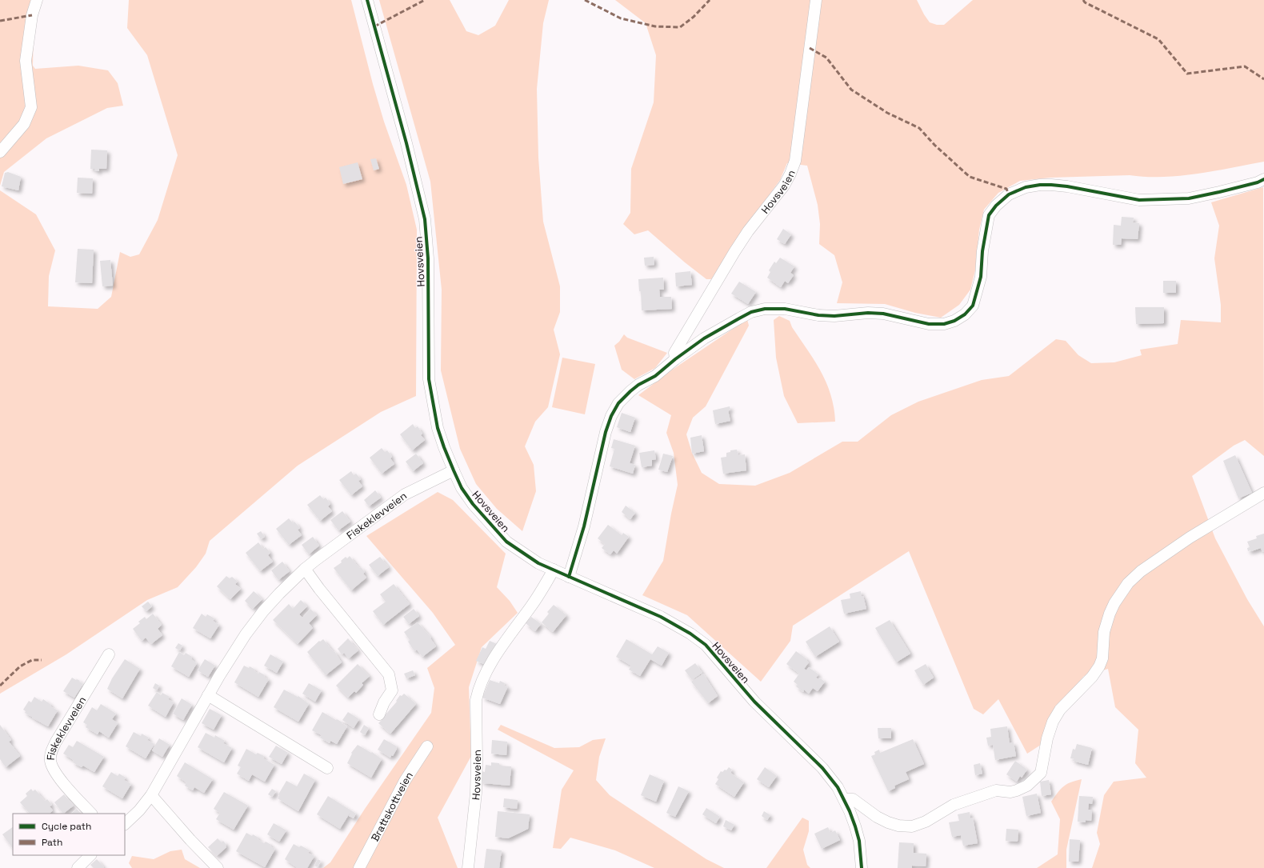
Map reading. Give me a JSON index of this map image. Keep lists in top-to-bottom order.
{
  "streets": {
    "street": ["Hovsveien", "Fiskeklevveien", "Brattskottveien"]
  },
  "crossings": [
    ["Hovsveien", "Fiskeklevveien"]
  ],
  "legend": ["Cycle path", "Path"]
}
